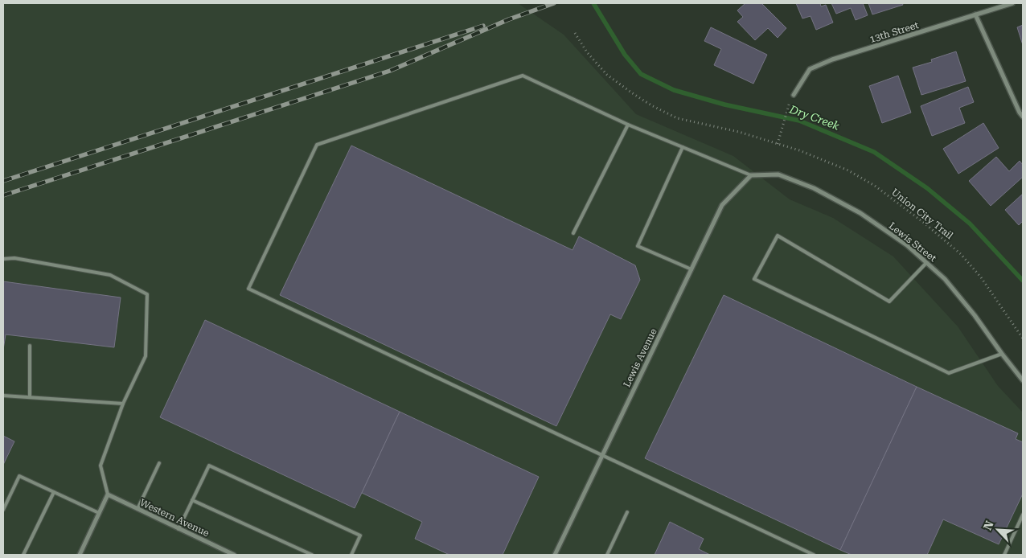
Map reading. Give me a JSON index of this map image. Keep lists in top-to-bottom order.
{
  "streets": {
    "street": [
      "13th Street",
      "Lewis Street",
      "Lewis Avenue",
      "Western Avenue"
    ],
    "path": ["Union City Trail"]
  },
  "crossings": [
    ["Lewis Street", "Lewis Avenue"]
  ],
  "water": ["Dry Creek"],
  "north": "top left"
}
